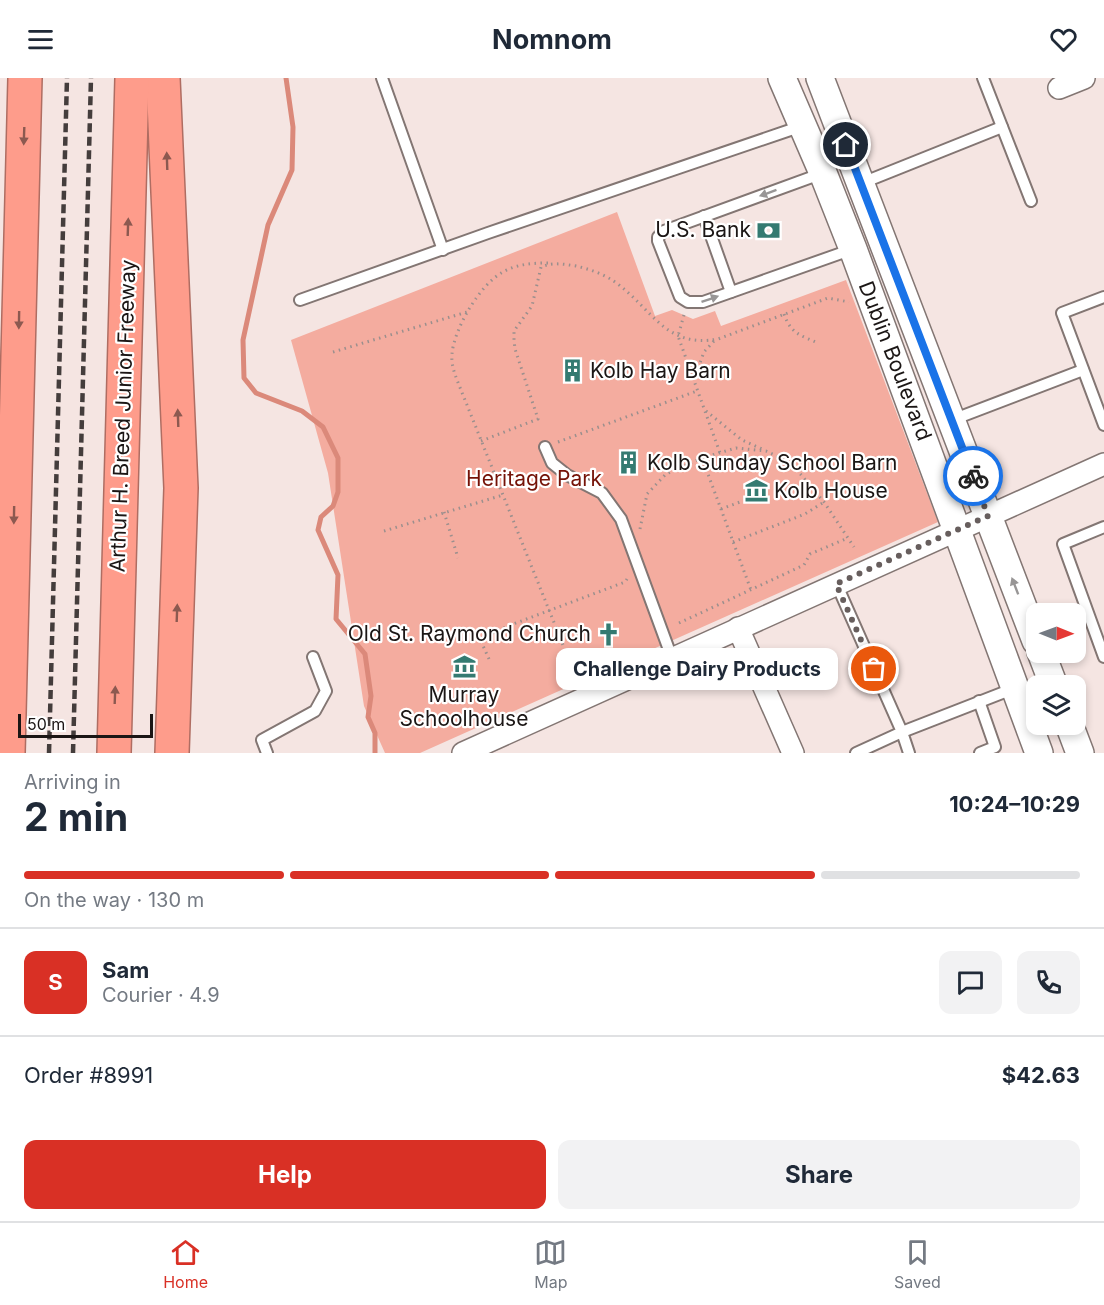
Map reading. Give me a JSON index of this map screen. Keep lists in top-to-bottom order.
{
  "streets": {
    "highway": ["Arthur H. Breed Junior Freeway"],
    "street": ["Dublin Boulevard"]
  },
  "parks": ["Heritage Park"],
  "places": {
    "bank": ["U.S. Bank"],
    "building": ["Kolb Hay Barn", "Kolb Sunday School Barn"],
    "museum": ["Kolb House", "Murray Schoolhouse"],
    "church": ["Old St. Raymond Church"],
    "other": ["Challenge Dairy Products"]
  },
  "scale_bar": "50 m",
  "north": "right",
  "page": {
    "header": "Nomnom",
    "bubble": "Challenge Dairy Products",
    "scale": "50 m",
    "heading": ["2 min", "Arriving in", "10:24–10:29"],
    "panel": [
      "Sam",
      "Courier · 4.9",
      "Order #8991",
      "$42.63"
    ],
    "bar": "On the way · 130 m",
    "round": "S",
    "buttons": ["Help", "Share"],
    "tabs": ["Home", "Map", "Saved"]
  }
}
